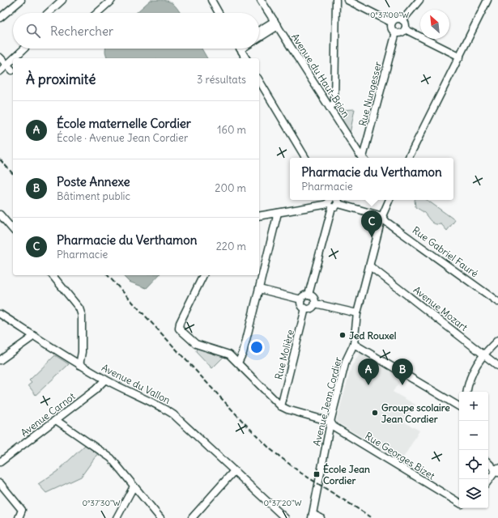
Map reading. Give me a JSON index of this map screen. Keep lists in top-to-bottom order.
{
  "streets": {
    "street": [
      "Avenue du Haut-Brion",
      "Rue Nungesser",
      "Rue Gabriel Fauré",
      "Avenue Mozart",
      "Rue Molière",
      "Avenue du Vallon",
      "Avenue Jean Cordier",
      "Avenue Carnot",
      "Rue Georges Bizet"
    ]
  },
  "crossings": [
    ["Rue Gabriel Fauré", "Avenue Jean Cordier"],
    ["Avenue Mozart", "Avenue Jean Cordier"],
    ["Avenue du Vallon", "Avenue Carnot"],
    ["Avenue Jean Cordier", "Rue Georges Bizet"]
  ],
  "places": {
    "other": ["Jed Rouxel", "Groupe scolaire Jean Cordier"],
    "transit": ["École Jean Cordier"]
  },
  "north": "top left",
  "page": {
    "search": "Rechercher",
    "heading": ["À proximité", "3 résultats"],
    "list": [
      {
        "mark": "A",
        "name": "École maternelle Cordier",
        "note": "École · Avenue Jean Cordier",
        "value": "160 m"
      },
      {
        "mark": "B",
        "name": "Poste Annexe",
        "note": "Bâtiment public",
        "value": "200 m"
      },
      {
        "mark": "C",
        "name": "Pharmacie du Verthamon",
        "note": "Pharmacie",
        "value": "220 m"
      }
    ],
    "popup": ["Pharmacie du Verthamon", "Pharmacie"],
    "pins": ["C", "A", "B"],
    "map_buttons": ["+", "−"]
  },
  "coordinates": ["0°37'00\"W", "0°37'30\"W", "0°37'20\"W"]
}
